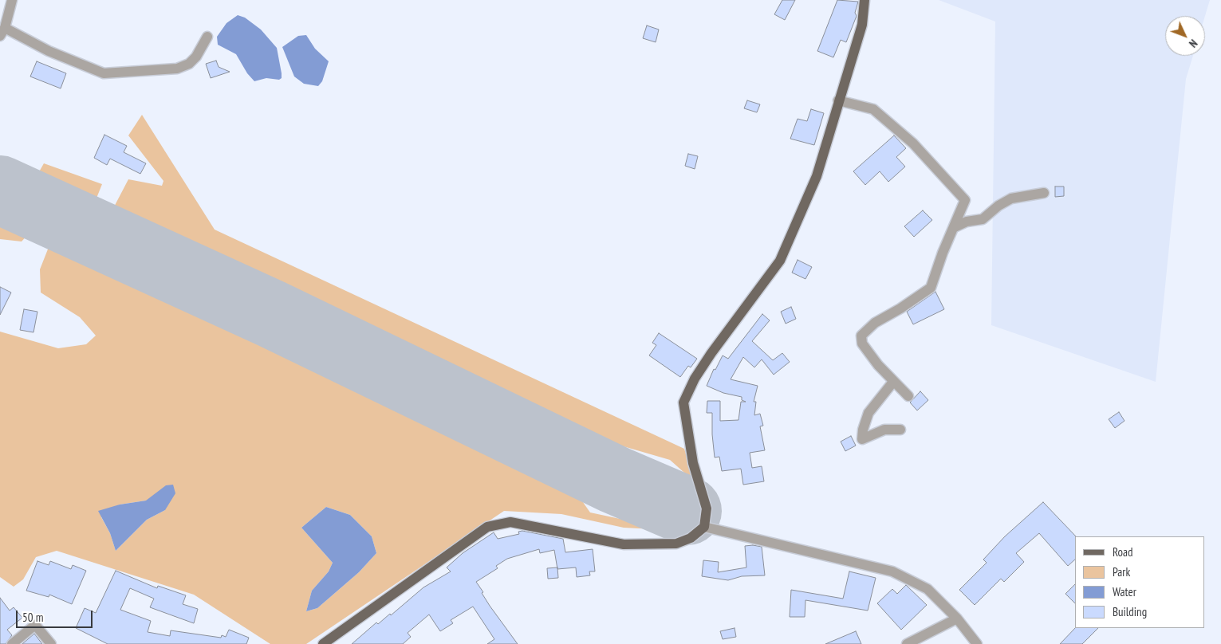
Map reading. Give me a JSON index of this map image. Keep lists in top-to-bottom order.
{
  "legend": [
    "Road",
    "Park",
    "Water",
    "Building"
  ],
  "scale_bar": "50 m",
  "north": "bottom right"
}
